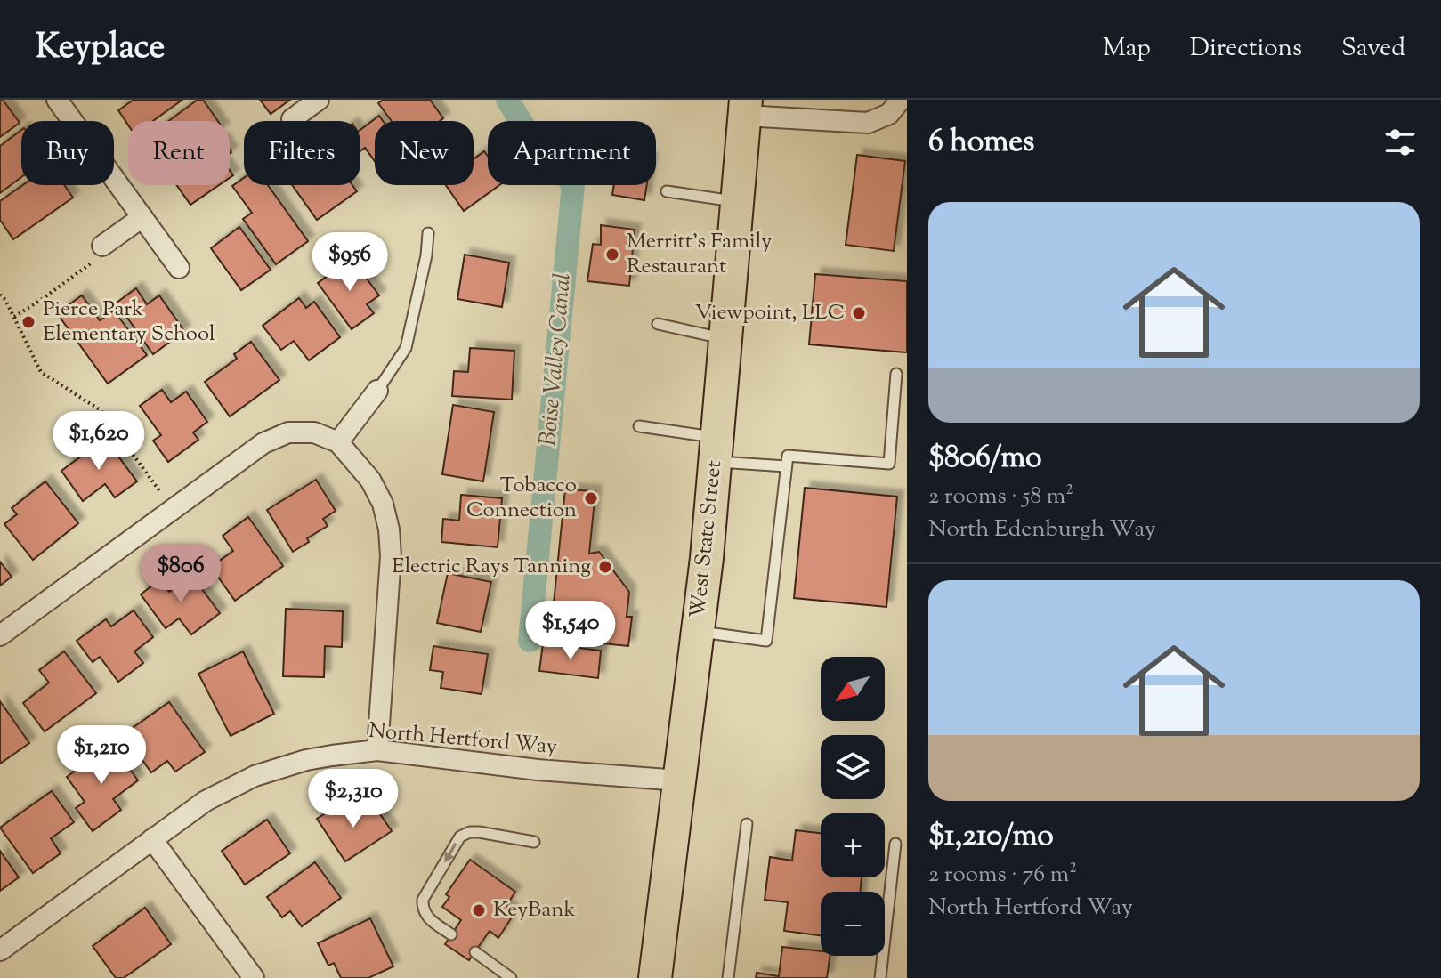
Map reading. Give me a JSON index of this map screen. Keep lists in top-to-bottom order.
{
  "streets": {
    "main road": ["West State Street"],
    "street": ["North Hertford Way"]
  },
  "crossings": [
    ["West State Street", "North Hertford Way"]
  ],
  "water": ["Boise Valley Canal"],
  "places": [
    "Merritt's Family Restaurant",
    "Viewpoint, LLC",
    "Pierce Park Elementary School",
    "Tobacco Connection",
    "Electric Rays Tanning",
    "KeyBank"
  ],
  "north": "bottom left",
  "page": {
    "header": "Keyplace",
    "nav": ["Map", "Directions", "Saved"],
    "heading": "6 homes",
    "chip": [
      "Buy",
      "Rent",
      "Filters",
      "New",
      "Apartment"
    ],
    "list": [
      {
        "name": "$806/mo",
        "note": "2 rooms · 58 m² · North Edenburgh Way"
      },
      {
        "name": "$1,210/mo",
        "note": "2 rooms · 76 m² · North Hertford Way"
      }
    ],
    "price": [
      "$956",
      "$1,620",
      "$806",
      "$1,540",
      "$1,210",
      "$2,310"
    ],
    "map_buttons": ["+", "−"]
  }
}
